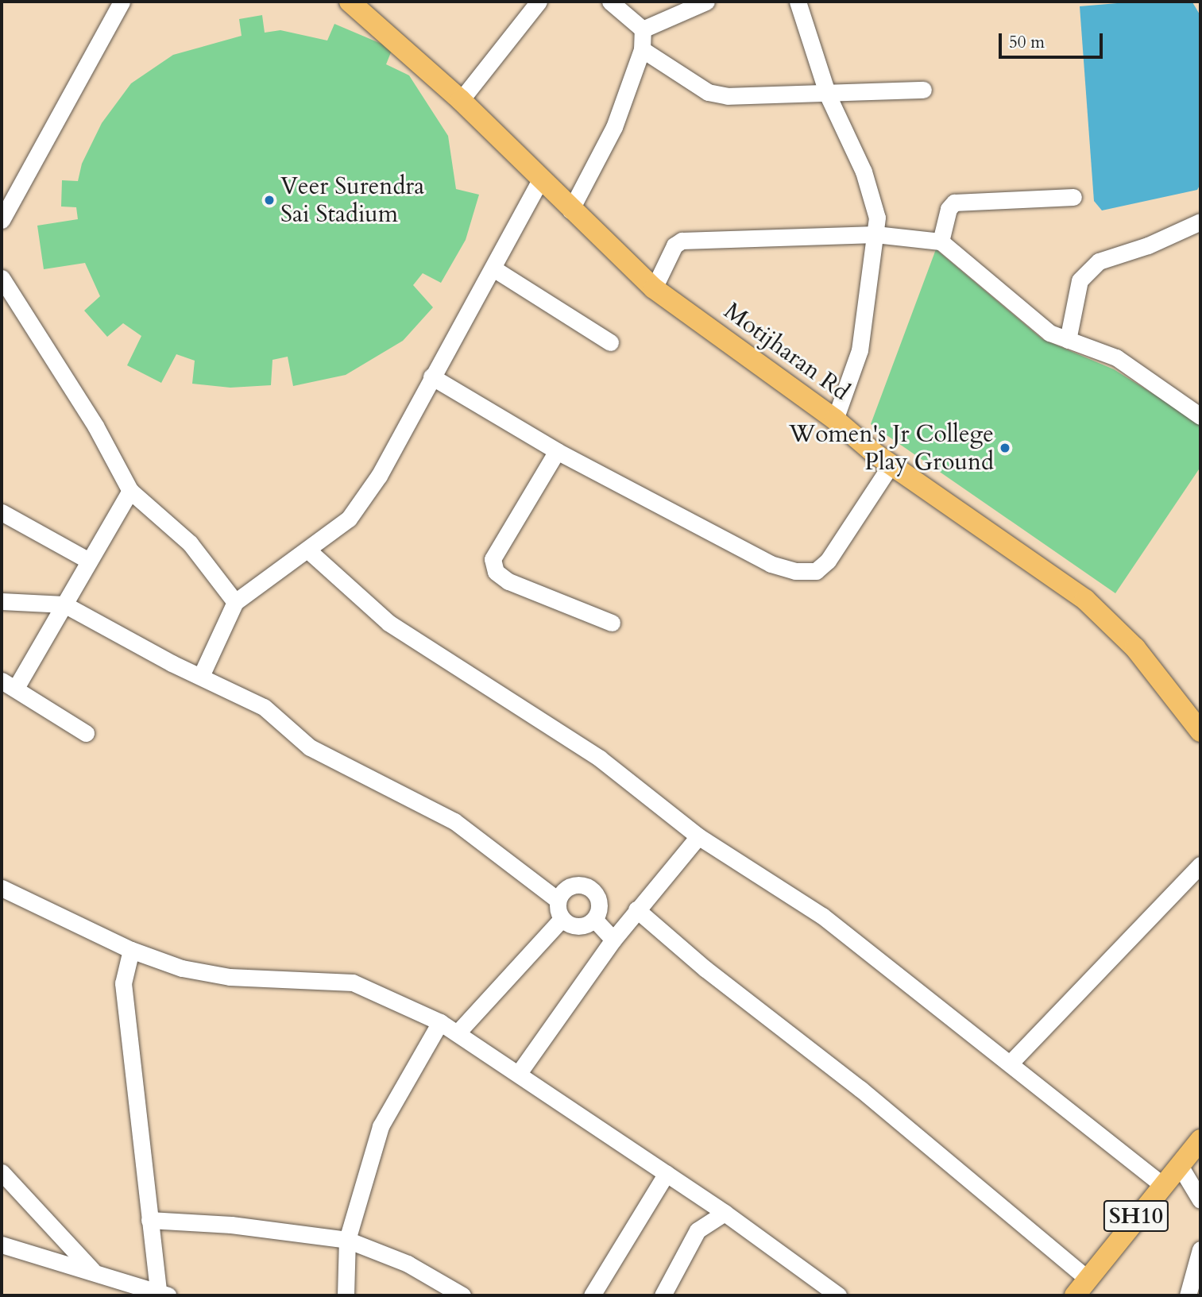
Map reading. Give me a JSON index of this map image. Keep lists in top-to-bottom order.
{
  "streets": {
    "main road": ["Motijharan Rd", "SH10"]
  },
  "places": ["Veer Surendra Sai Stadium", "Women's Jr College Play Ground"],
  "scale_bar": "50 m"
}
